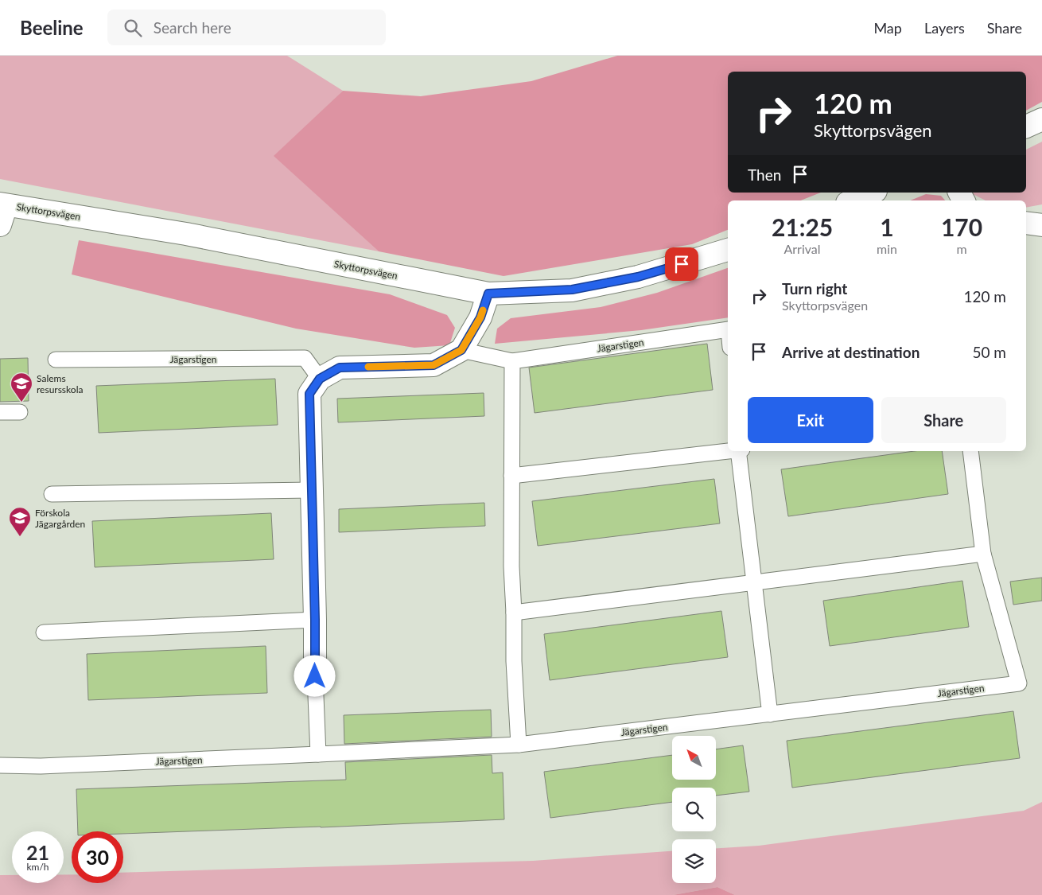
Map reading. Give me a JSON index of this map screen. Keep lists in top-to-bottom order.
{
  "streets": {
    "street": ["Skyttorpsvägen"],
    "lane": ["Jägarstigen"]
  },
  "places": {
    "school or university": ["Salems resursskola", "Förskola Jägargården"]
  },
  "north": "top left",
  "page": {
    "header": "Beeline",
    "search": "Search here",
    "nav": ["Map", "Layers", "Share"],
    "turn": ["120 m", "Skyttorpsvägen"],
    "then": "Then",
    "eta": [
      "21:25",
      "Arrival",
      "1",
      "min",
      "170",
      "m"
    ],
    "list": [
      {
        "name": "Turn right",
        "note": "Skyttorpsvägen",
        "value": "120 m"
      },
      {
        "name": "Arrive at destination",
        "value": "50 m"
      }
    ],
    "buttons": ["Exit", "Share"],
    "speed": "21 km/h",
    "limit": "30"
  }
}
